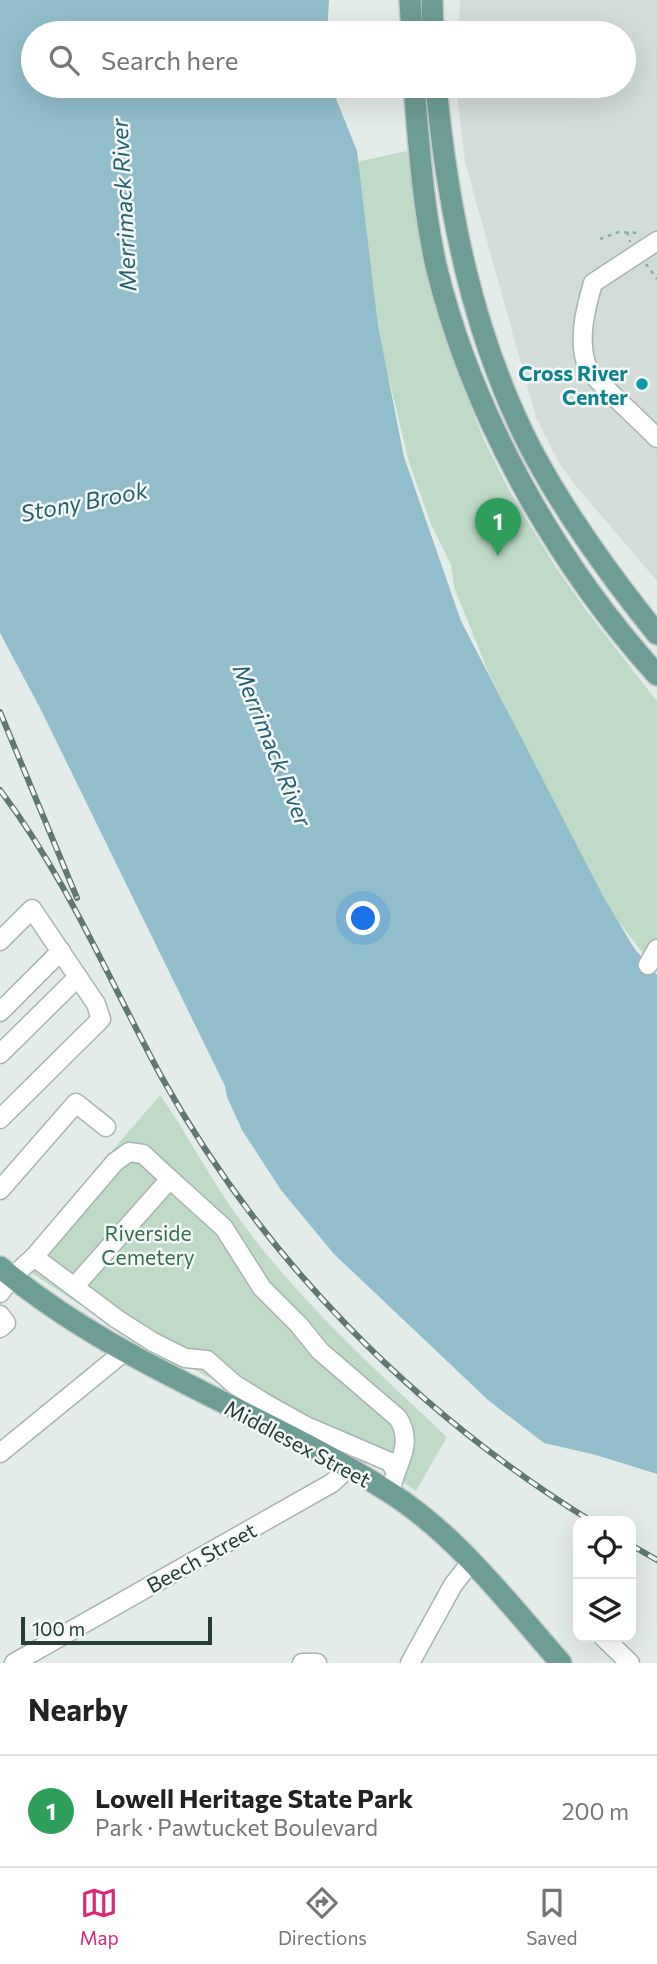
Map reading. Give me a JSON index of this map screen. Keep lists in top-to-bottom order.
{
  "streets": {
    "main road": ["Middlesex Street"],
    "street": ["Beech Street"]
  },
  "crossings": [
    ["Middlesex Street", "Beech Street"]
  ],
  "water": ["Merrimack River", "Stony Brook"],
  "parks": ["Riverside Cemetery"],
  "places": ["Cross River Center"],
  "scale_bar": "100 m",
  "page": {
    "search": "Search here",
    "pins": "1",
    "scale": "100 m",
    "heading": "Nearby",
    "list": [
      {
        "mark": "1",
        "name": "Lowell Heritage State Park",
        "note": "Park · Pawtucket Boulevard",
        "value": "200 m"
      }
    ],
    "nav": ["Map", "Directions", "Saved"]
  }
}
